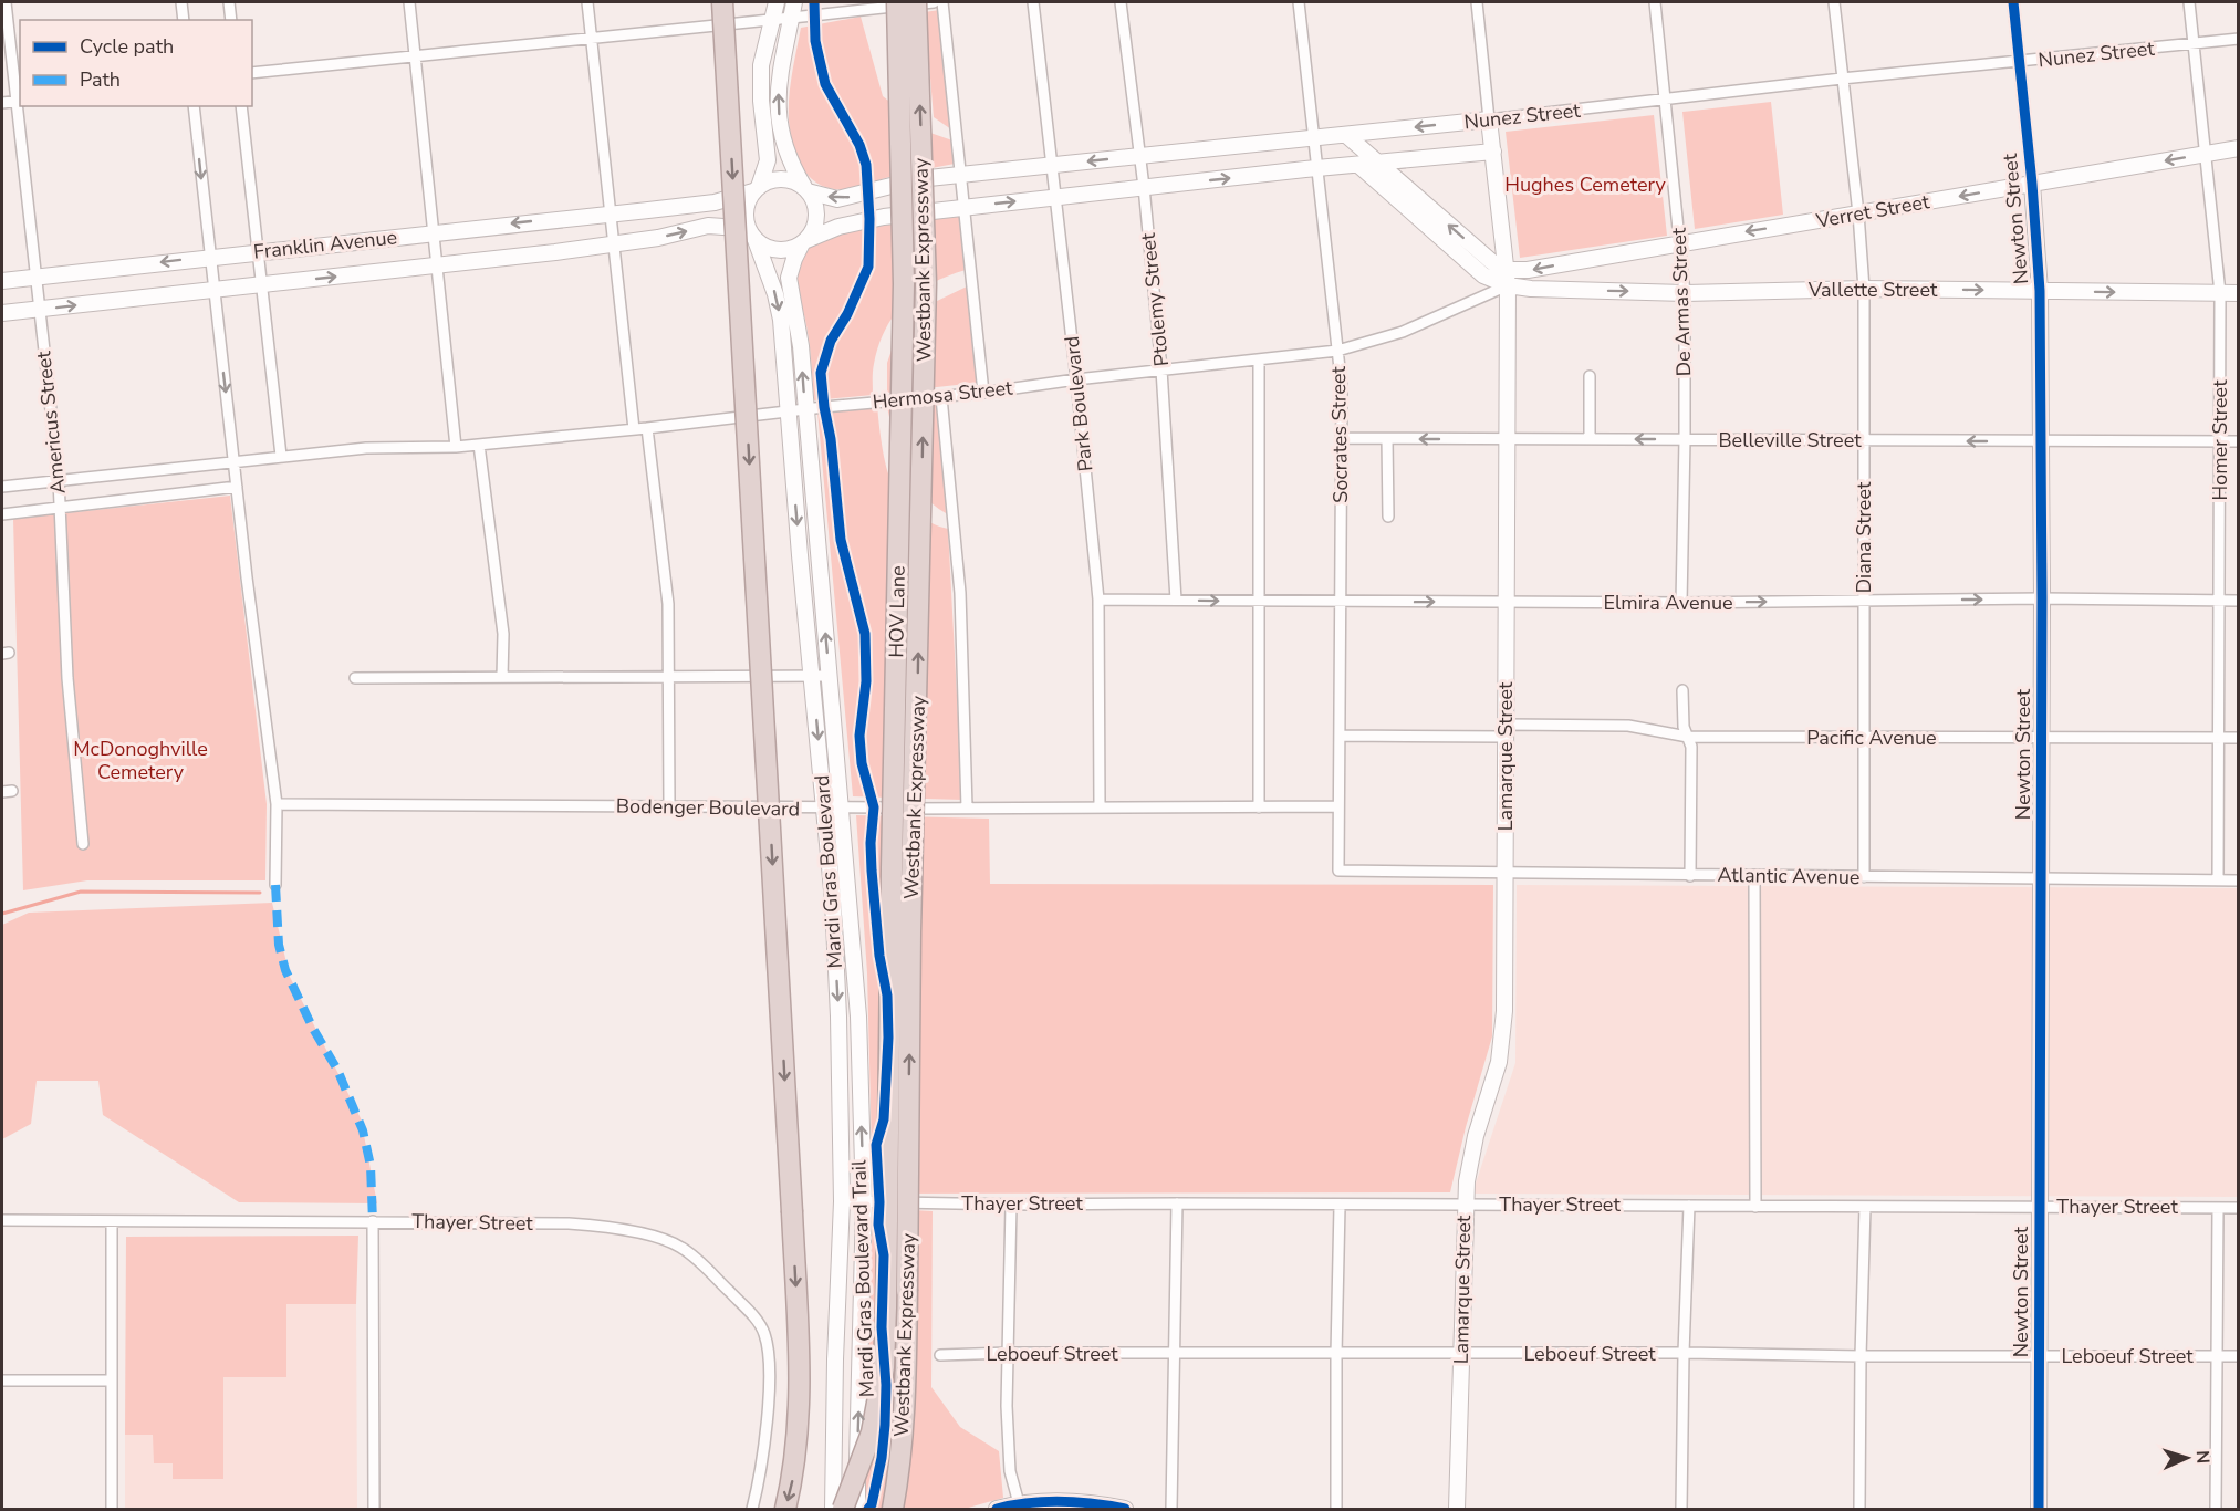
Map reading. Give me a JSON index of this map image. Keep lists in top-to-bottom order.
{
  "streets": {
    "highway": ["Westbank Expressway", "HOV Lane"],
    "main road": [
      "Nunez Street",
      "Verret Street",
      "Newton Street",
      "Franklin Avenue",
      "Vallette Street",
      "Lamarque Street",
      "Mardi Gras Boulevard"
    ],
    "street": [
      "Ptolemy Street",
      "De Armas Street",
      "Hermosa Street",
      "Park Boulevard",
      "Americus Street",
      "Socrates Street",
      "Belleville Street",
      "Homer Street",
      "Diana Street",
      "Elmira Avenue",
      "Pacific Avenue",
      "Bodenger Boulevard",
      "Atlantic Avenue",
      "Thayer Street",
      "Leboeuf Street"
    ],
    "cycle path": ["Mardi Gras Boulevard Trail"]
  },
  "crossings": [
    ["Nunez Street", "Newton Street"],
    ["Nunez Street", "Franklin Avenue"],
    ["Nunez Street", "Vallette Street"],
    ["Nunez Street", "Ptolemy Street"],
    ["Nunez Street", "De Armas Street"],
    ["Nunez Street", "Park Boulevard"],
    ["Nunez Street", "Socrates Street"],
    ["Nunez Street", "Homer Street"],
    ["Nunez Street", "Diana Street"],
    ["Nunez Street", "Lamarque Street"],
    ["Nunez Street", "Mardi Gras Boulevard"],
    ["Verret Street", "Newton Street"],
    ["Verret Street", "De Armas Street"],
    ["Verret Street", "Homer Street"],
    ["Verret Street", "Diana Street"],
    ["Verret Street", "Lamarque Street"],
    ["Newton Street", "Vallette Street"],
    ["Newton Street", "Belleville Street"],
    ["Newton Street", "Elmira Avenue"],
    ["Newton Street", "Pacific Avenue"],
    ["Newton Street", "Atlantic Avenue"],
    ["Newton Street", "Thayer Street"],
    ["Newton Street", "Leboeuf Street"],
    ["Franklin Avenue", "Americus Street"],
    ["Franklin Avenue", "Mardi Gras Boulevard"],
    ["Vallette Street", "De Armas Street"],
    ["Vallette Street", "Hermosa Street"],
    ["Vallette Street", "Homer Street"],
    ["Vallette Street", "Diana Street"],
    ["Vallette Street", "Lamarque Street"],
    ["Ptolemy Street", "Hermosa Street"],
    ["Ptolemy Street", "Elmira Avenue"],
    ["De Armas Street", "Belleville Street"],
    ["De Armas Street", "Elmira Avenue"],
    ["Hermosa Street", "Park Boulevard"],
    ["Hermosa Street", "Americus Street"],
    ["Hermosa Street", "Socrates Street"],
    ["Hermosa Street", "Lamarque Street"],
    ["Hermosa Street", "Mardi Gras Boulevard"],
    ["Park Boulevard", "Elmira Avenue"],
    ["Park Boulevard", "Bodenger Boulevard"],
    ["Socrates Street", "Belleville Street"],
    ["Socrates Street", "Elmira Avenue"],
    ["Socrates Street", "Pacific Avenue"],
    ["Socrates Street", "Bodenger Boulevard"],
    ["Socrates Street", "Atlantic Avenue"],
    ["Belleville Street", "Homer Street"],
    ["Belleville Street", "Diana Street"],
    ["Belleville Street", "Lamarque Street"],
    ["Homer Street", "Elmira Avenue"],
    ["Homer Street", "Pacific Avenue"],
    ["Homer Street", "Atlantic Avenue"],
    ["Diana Street", "Elmira Avenue"],
    ["Diana Street", "Pacific Avenue"],
    ["Diana Street", "Atlantic Avenue"],
    ["Elmira Avenue", "Lamarque Street"],
    ["Pacific Avenue", "Lamarque Street"],
    ["Lamarque Street", "Atlantic Avenue"],
    ["Lamarque Street", "Thayer Street"],
    ["Lamarque Street", "Leboeuf Street"],
    ["Bodenger Boulevard", "Mardi Gras Boulevard"],
    ["Mardi Gras Boulevard", "Thayer Street"]
  ],
  "one_way": [
    "Verret Street",
    "Vallette Street",
    "Belleville Street",
    "Elmira Avenue"
  ],
  "parks": ["Hughes Cemetery", "McDonoghville Cemetery"],
  "legend": ["Cycle path", "Path"],
  "north": "right"
}
